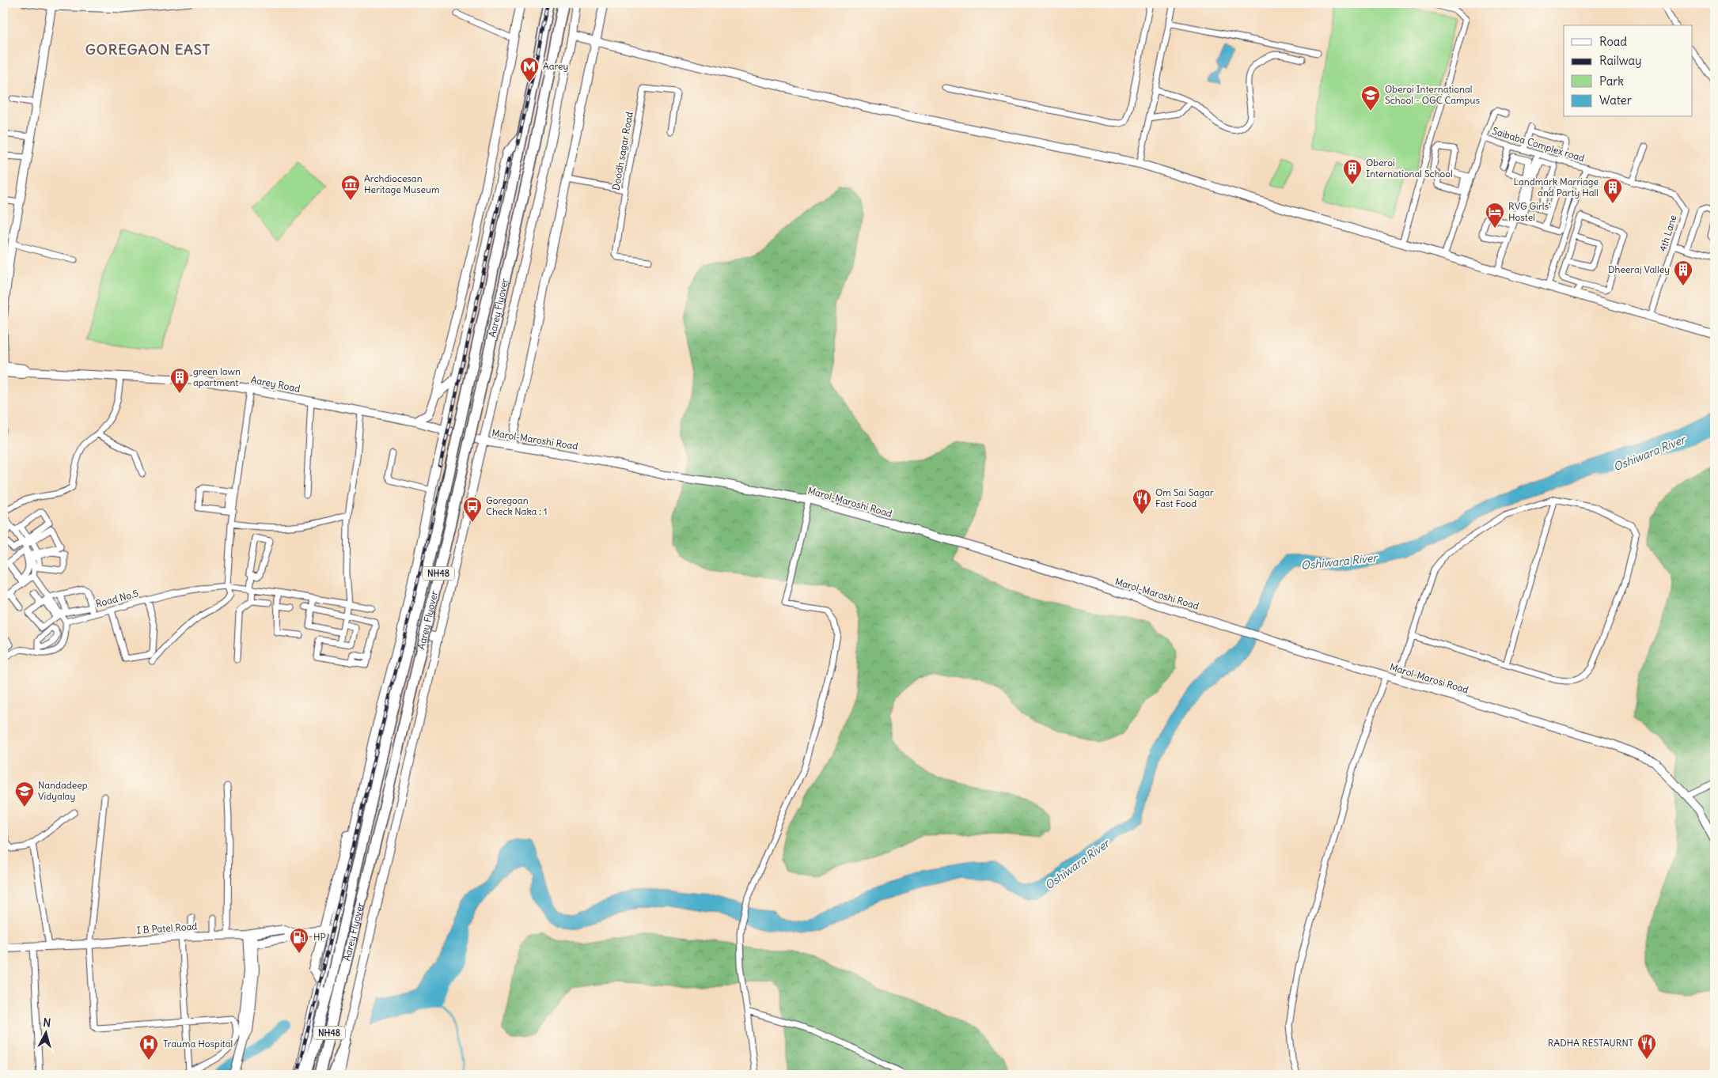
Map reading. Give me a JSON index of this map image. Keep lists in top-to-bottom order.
{
  "streets": {
    "highway": ["Aarey Flyover", "NH48"],
    "main road": [
      "Aarey Road",
      "Marol-Maroshi Road",
      "Marol-Marosi Road",
      "I B Patel Road"
    ],
    "street": [
      "Saibaba Complex road",
      "Doodh sagar Road",
      "4th Lane",
      "Road No.5"
    ]
  },
  "crossings": [
    ["Saibaba Complex road", "4th Lane"],
    ["Aarey Flyover", "NH48"],
    ["Aarey Road", "Marol-Maroshi Road"],
    ["Marol-Maroshi Road", "Marol-Marosi Road"]
  ],
  "districts": ["GOREGAON EAST"],
  "water": ["Oshiwara River"],
  "places": {
    "metro station": ["Aarey"],
    "school or university": ["Oberoi International School - OGC Campus", "Nandadeep Vidyalay"],
    "building": [
      "Oberoi International School",
      "Landmark Marriage and Party Hall",
      "Dheeraj Valley",
      "green lawn apartment"
    ],
    "museum": ["Archdiocesan Heritage Museum"],
    "hotel": ["RVG Girls' Hostel"],
    "restaurant": ["Om Sai Sagar Fast Food", "RADHA RESTAURNT"],
    "bus stop": ["Goregoan Check Naka : 1"],
    "fuel station": ["HP"],
    "hospital": ["Trauma Hospital"]
  },
  "legend": [
    "Road",
    "Railway",
    "Park",
    "Water"
  ],
  "north": "top"
}
